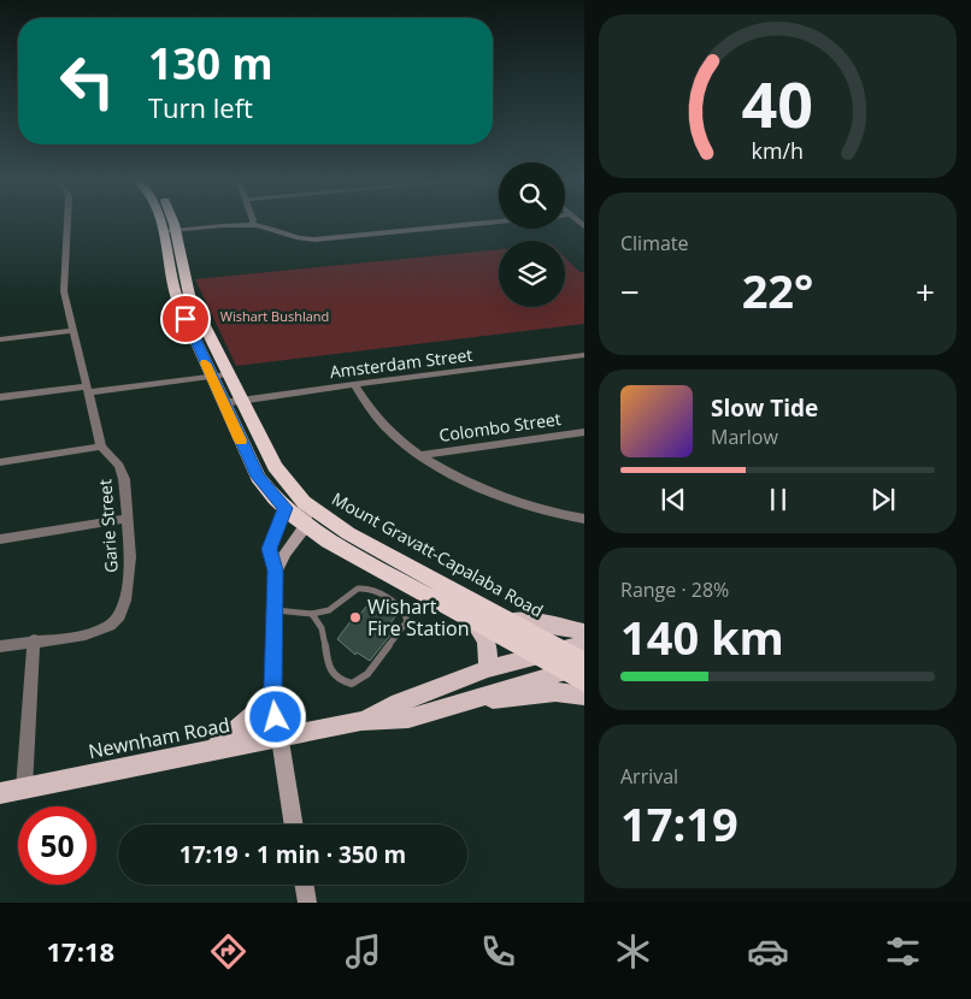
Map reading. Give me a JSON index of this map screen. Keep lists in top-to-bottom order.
{
  "streets": {
    "highway": ["Mount Gravatt-Capalaba Road"],
    "main road": ["Newnham Road"],
    "street": ["Amsterdam Street", "Colombo Street", "Garie Street"]
  },
  "crossings": [
    ["Amsterdam Street", "Mount Gravatt-Capalaba Road"],
    ["Mount Gravatt-Capalaba Road", "Newnham Road"]
  ],
  "parks": ["Wishart Bushland"],
  "places": ["Wishart Fire Station"],
  "page": {
    "turn": ["130 m", "Turn left"],
    "tile": [
      "Climate",
      ["Range · 28%", "140 km"],
      ["Arrival", "17:19"]
    ],
    "heat": ["−", "22°", "+"],
    "song": ["Slow Tide", "Marlow"],
    "limit": "50",
    "trip": "17:19 · 1 min · 350 m",
    "tabs": "17:18",
    "gauge": ["40", "km/h"]
  }
}
